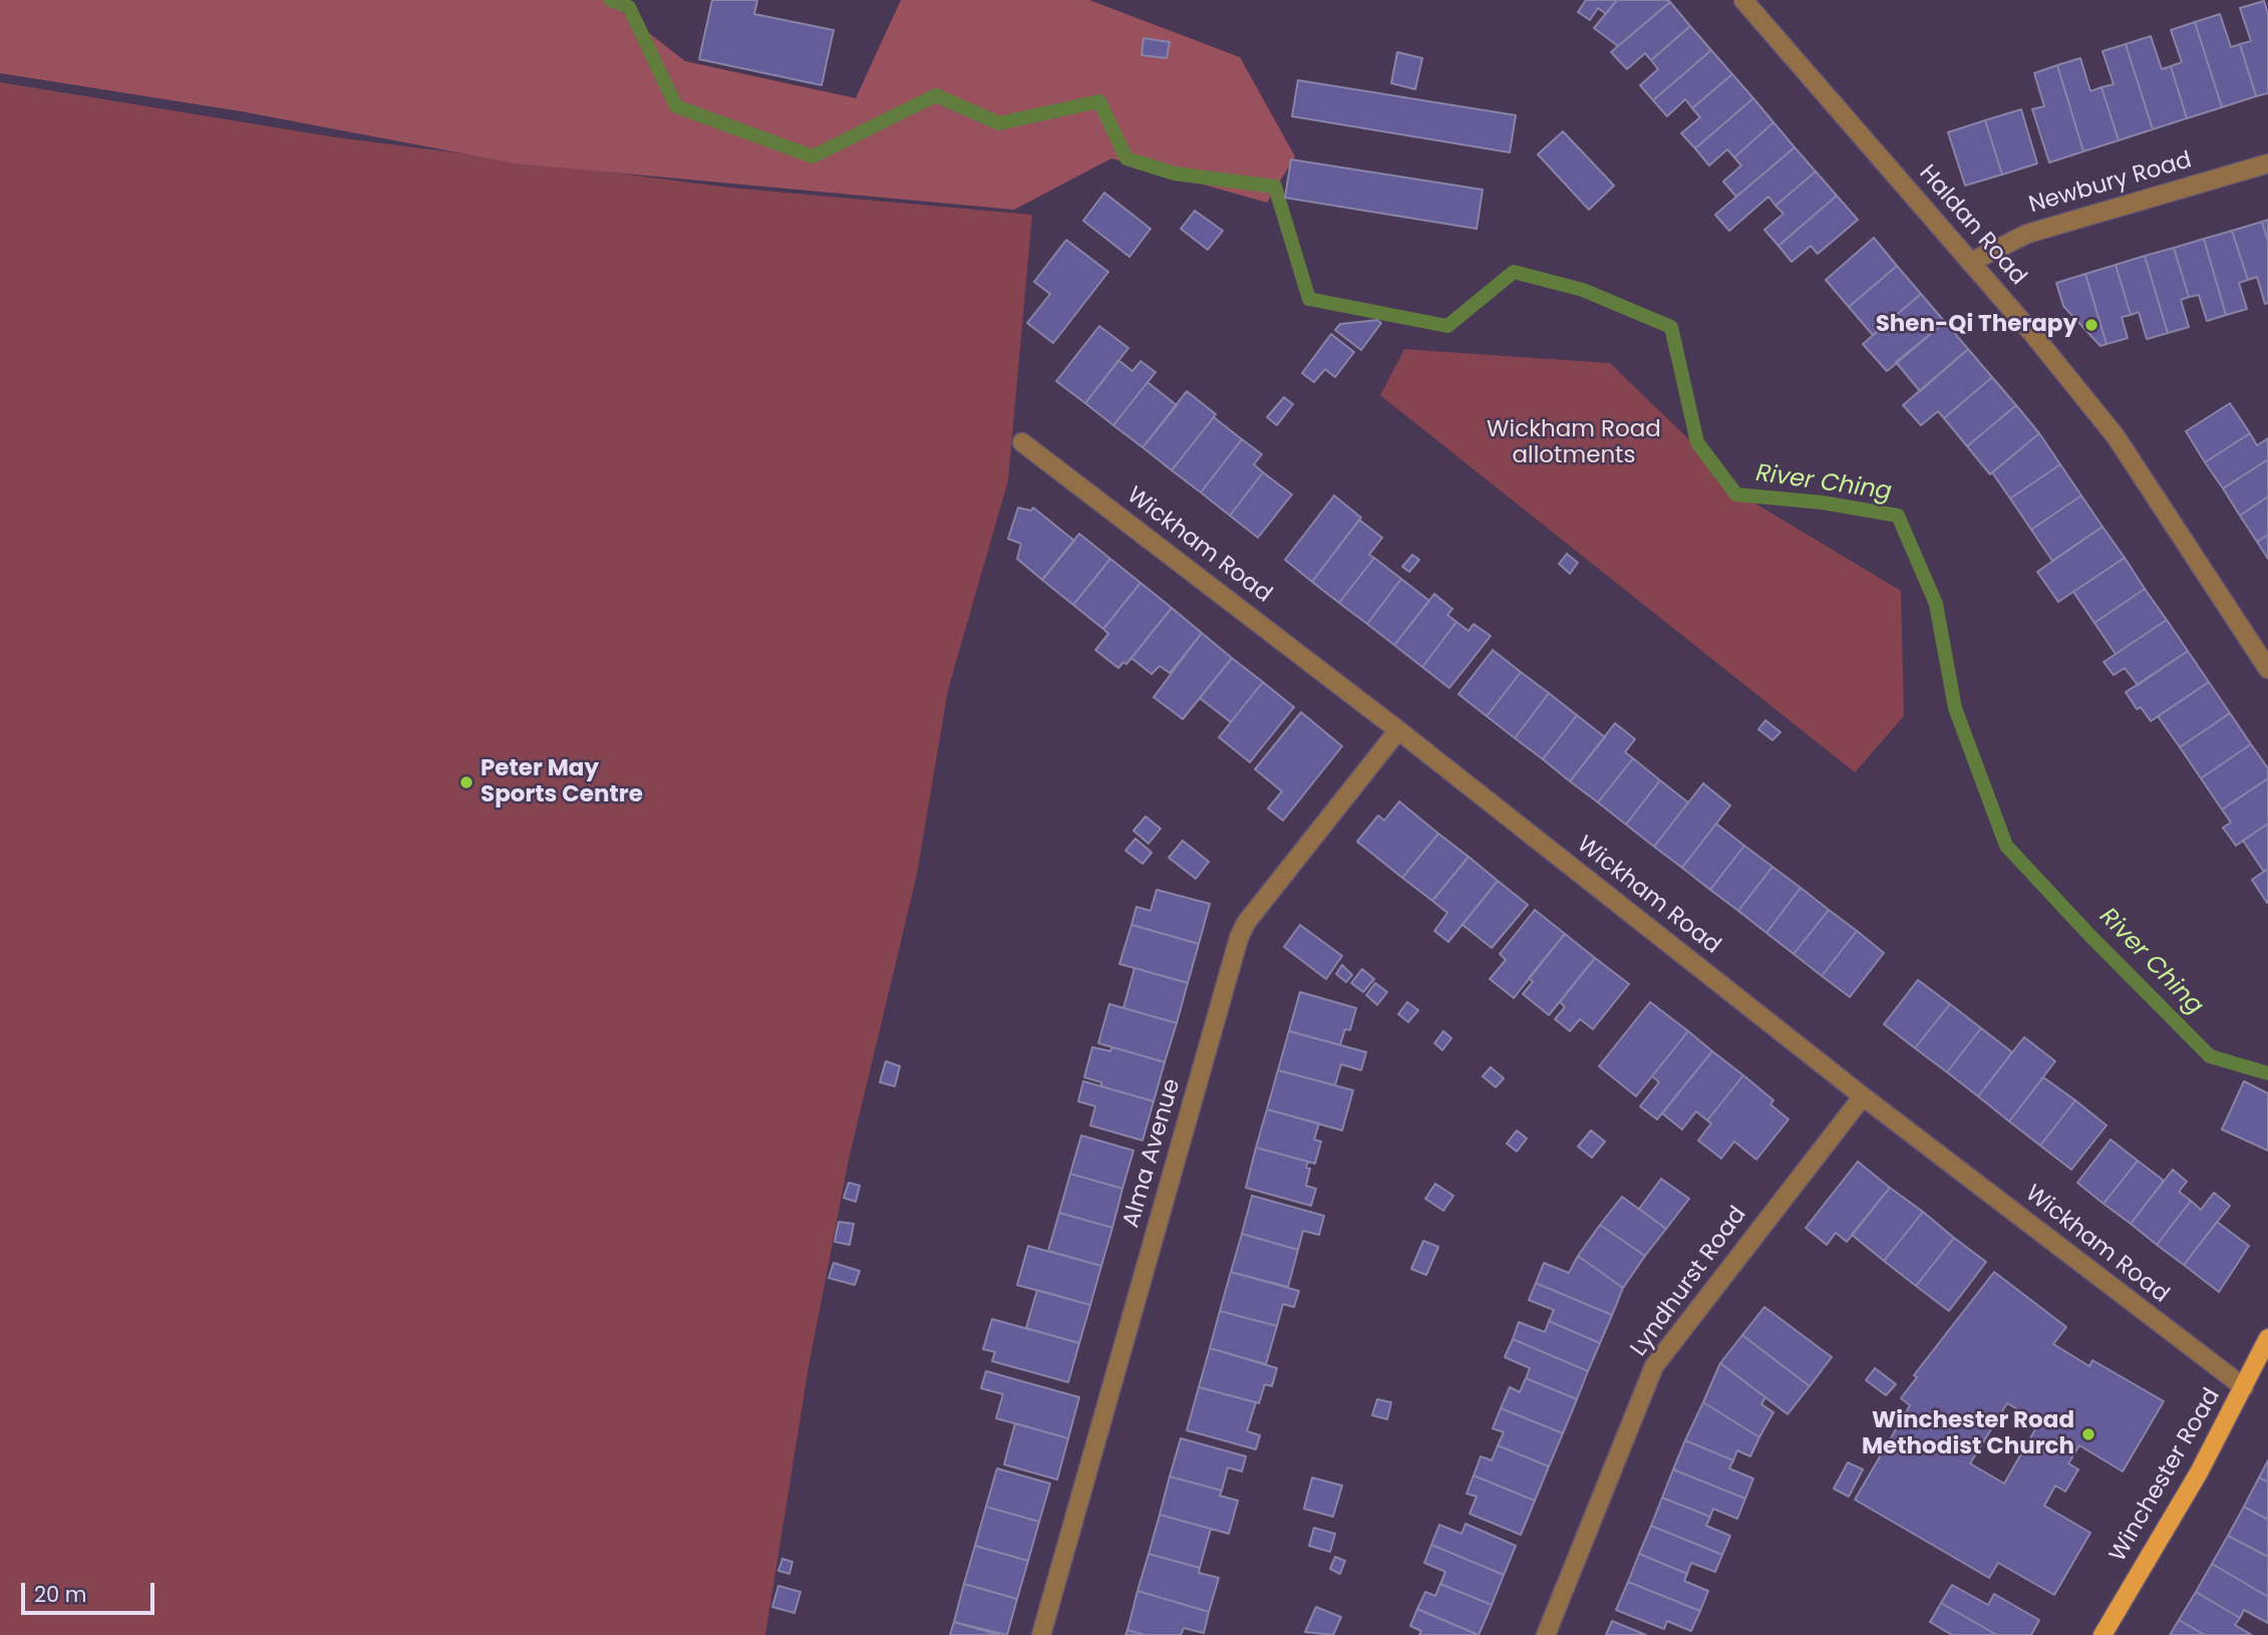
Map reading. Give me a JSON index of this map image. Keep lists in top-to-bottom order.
{
  "streets": {
    "main road": ["Winchester Road"],
    "street": [
      "Newbury Road",
      "Haldan Road",
      "Wickham Road",
      "Alma Avenue",
      "Lyndhurst Road"
    ]
  },
  "crossings": [
    ["Newbury Road", "Haldan Road"],
    ["Wickham Road", "Alma Avenue"],
    ["Wickham Road", "Lyndhurst Road"],
    ["Wickham Road", "Winchester Road"]
  ],
  "water": ["River Ching"],
  "parks": ["Wickham Road allotments"],
  "places": ["Shen-Qi Therapy", "Peter May Sports Centre", "Winchester Road Methodist Church"],
  "scale_bar": "20 m"
}
